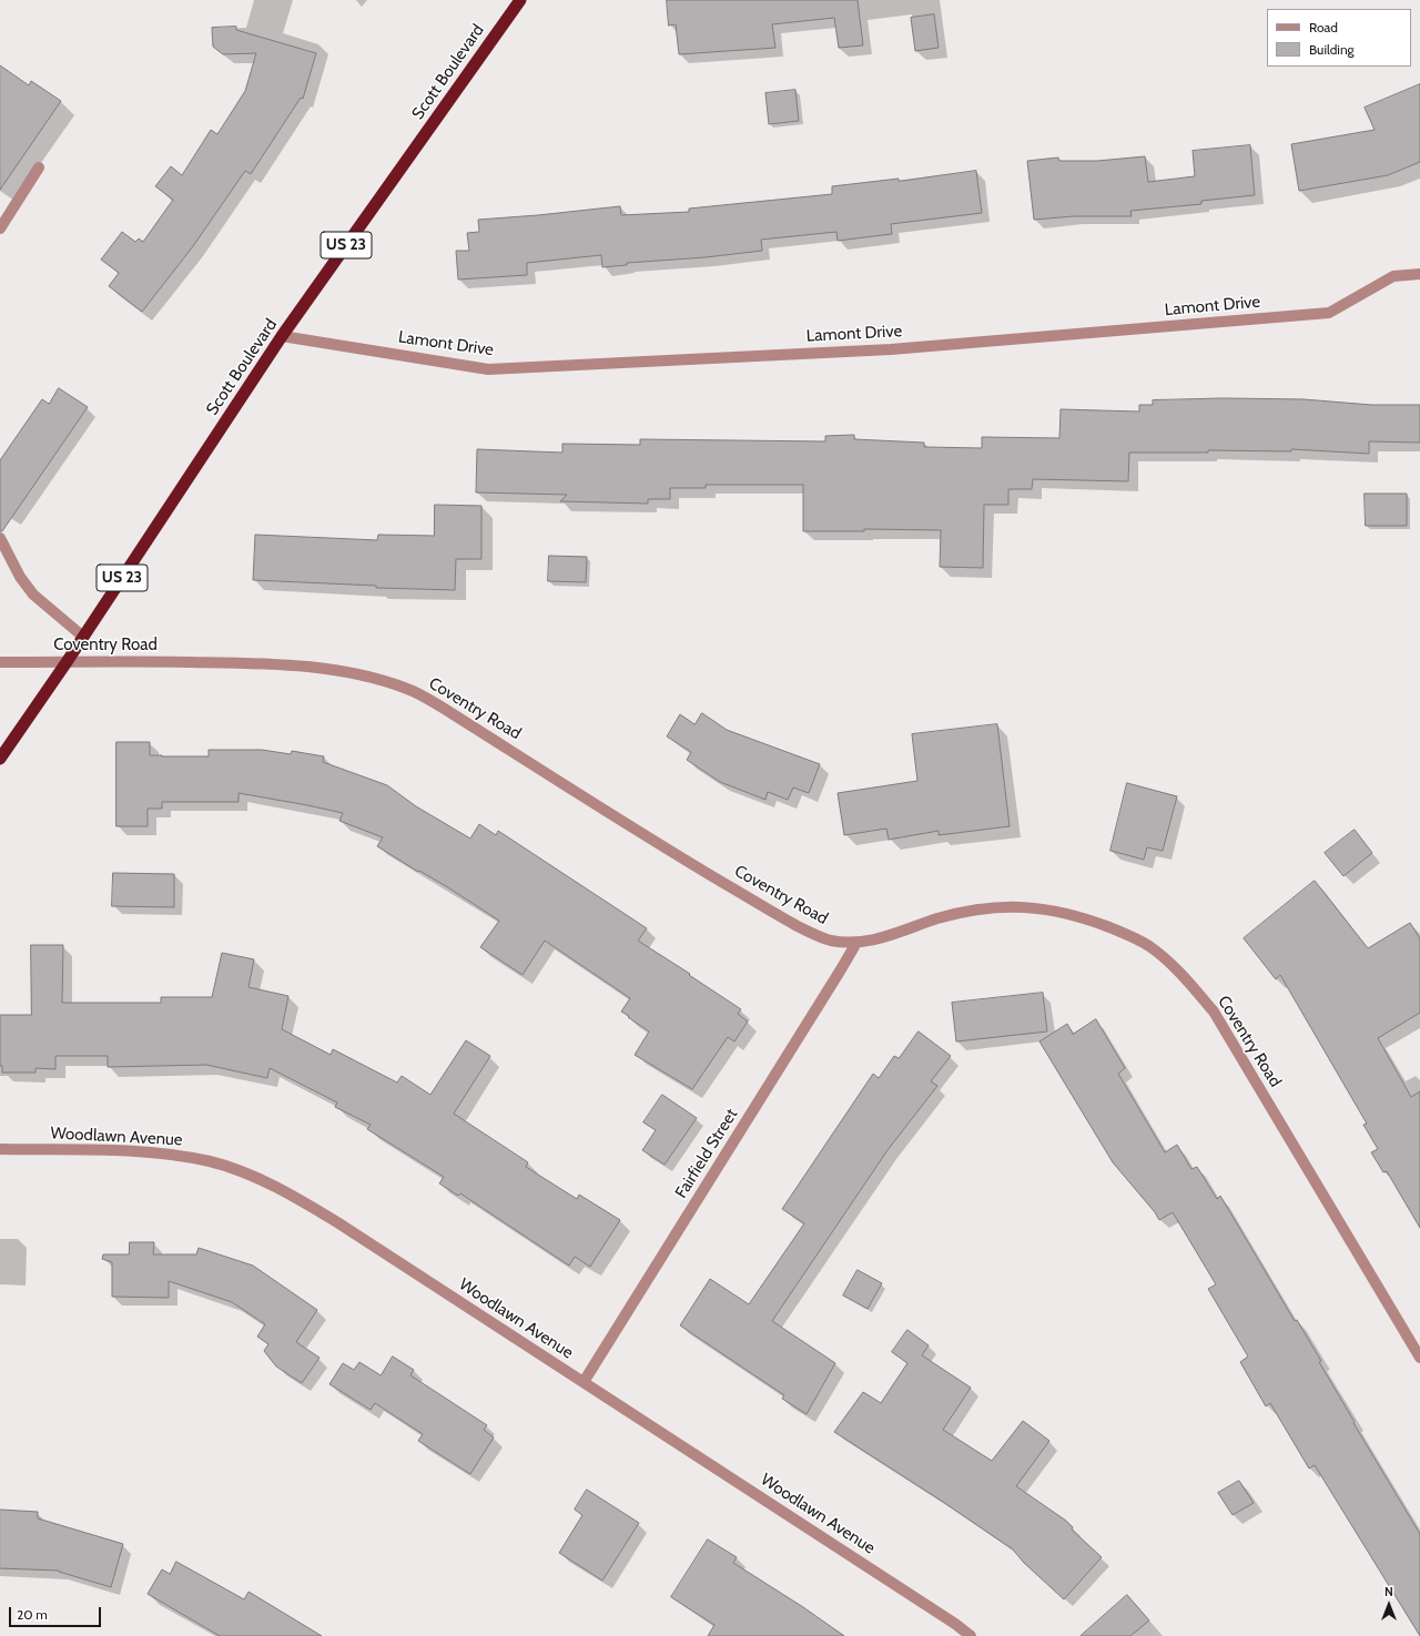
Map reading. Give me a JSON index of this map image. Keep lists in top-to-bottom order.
{
  "streets": {
    "highway": ["Scott Boulevard", "US 23"],
    "street": [
      "Lamont Drive",
      "Coventry Road",
      "Woodlawn Avenue",
      "Fairfield Street"
    ]
  },
  "crossings": [
    ["Scott Boulevard", "Lamont Drive"],
    ["Scott Boulevard", "Coventry Road"],
    ["Coventry Road", "Fairfield Street"],
    ["Woodlawn Avenue", "Fairfield Street"]
  ],
  "legend": ["Road", "Building"],
  "scale_bar": "20 m",
  "north": "top"
}
